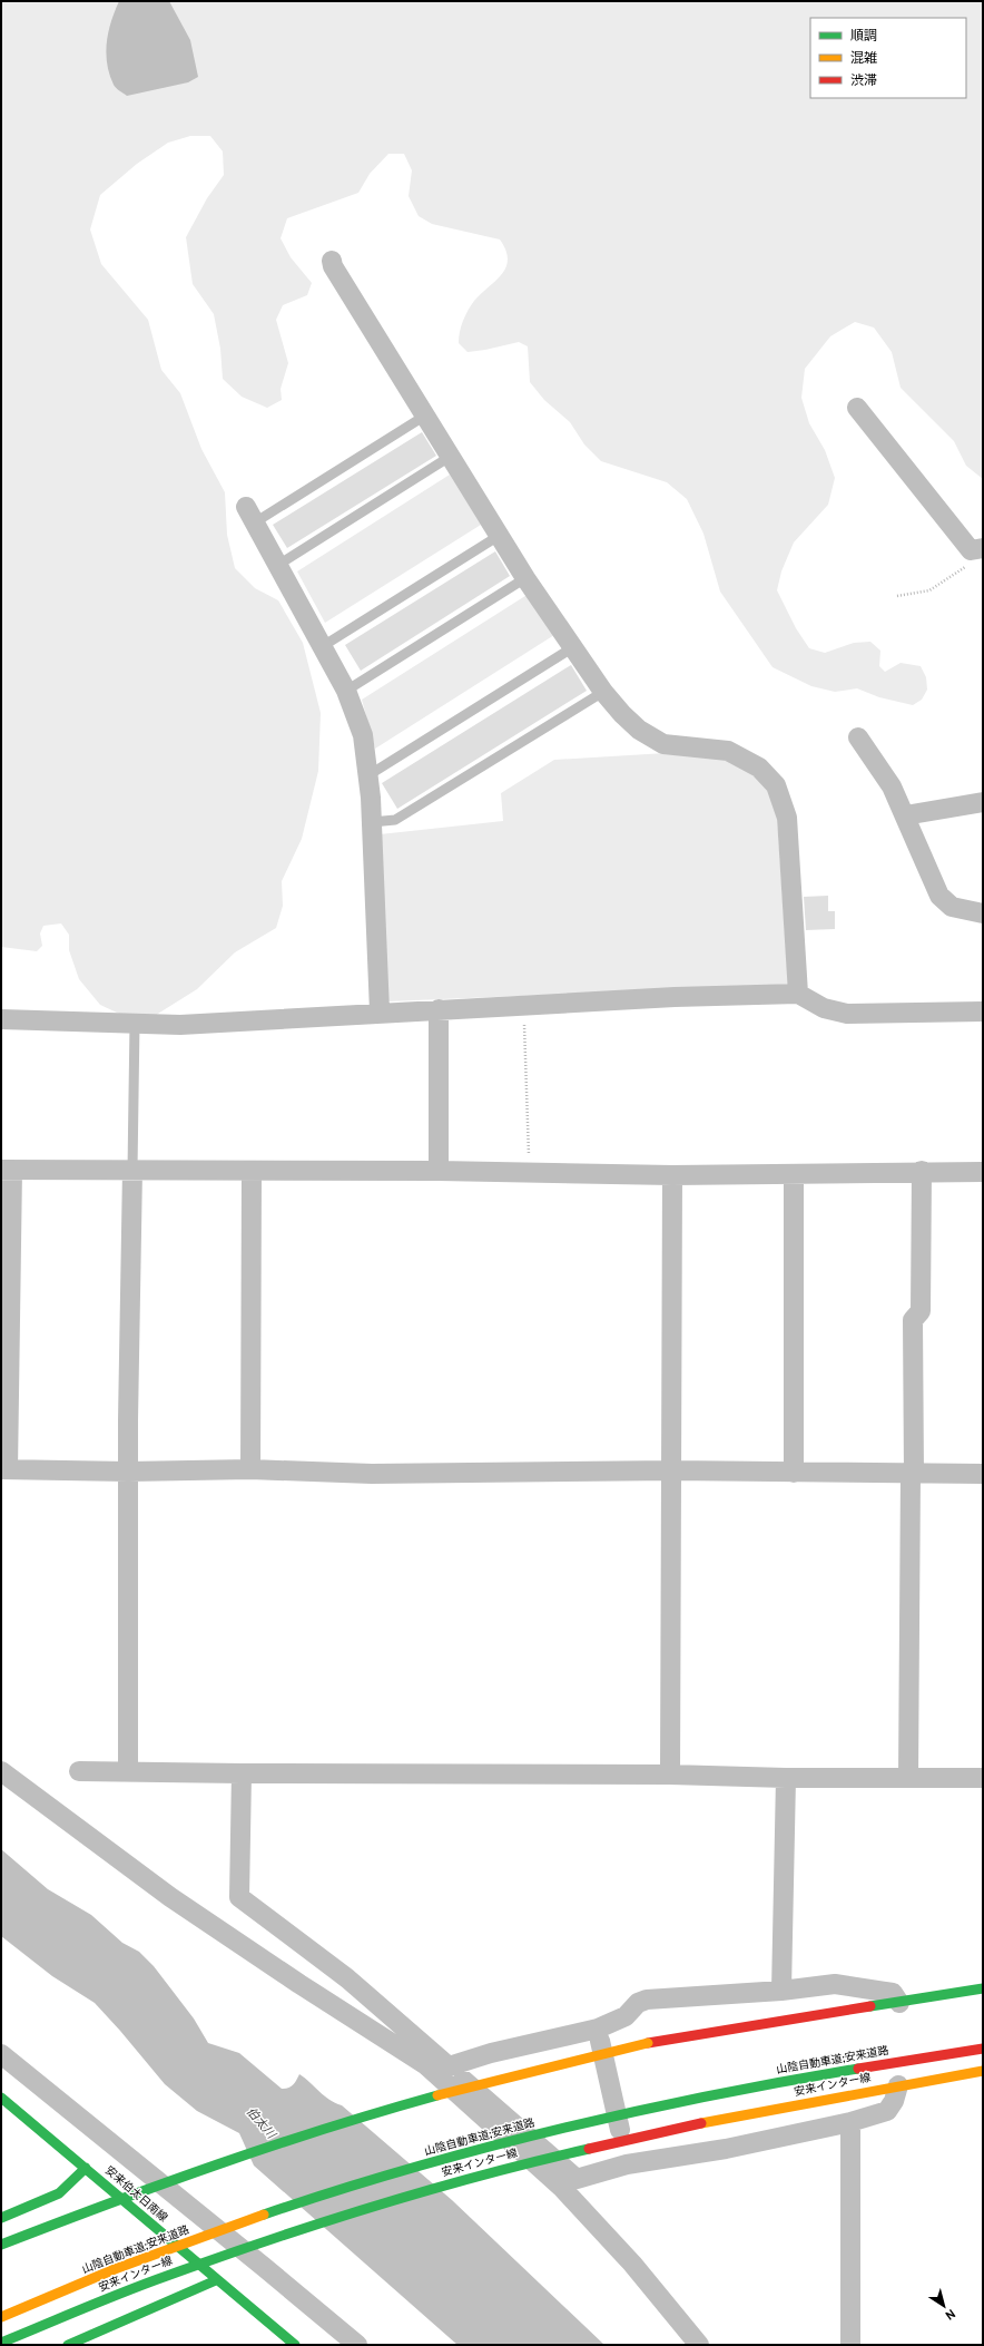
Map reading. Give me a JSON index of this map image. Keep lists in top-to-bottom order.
{
  "streets": {
    "main road": ["山陰自動車道;安来道路", "安来インター線", "安来伯太日南線"]
  },
  "water": ["伯太川"],
  "legend": ["順調", "混雑", "渋滞"],
  "north": "bottom right"
}
